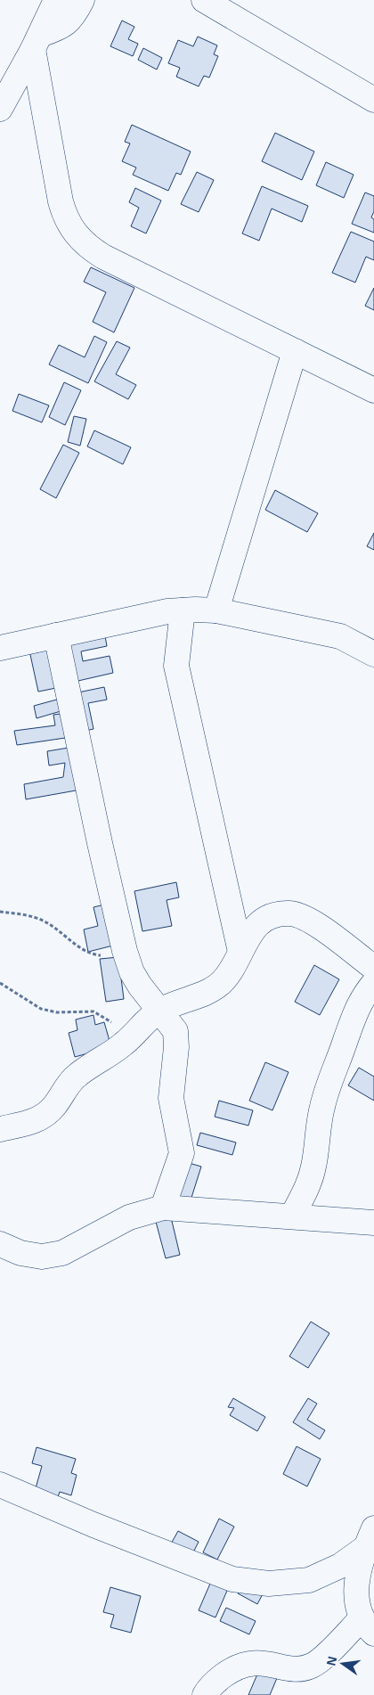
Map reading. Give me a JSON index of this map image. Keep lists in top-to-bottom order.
{
  "north": "left"
}
